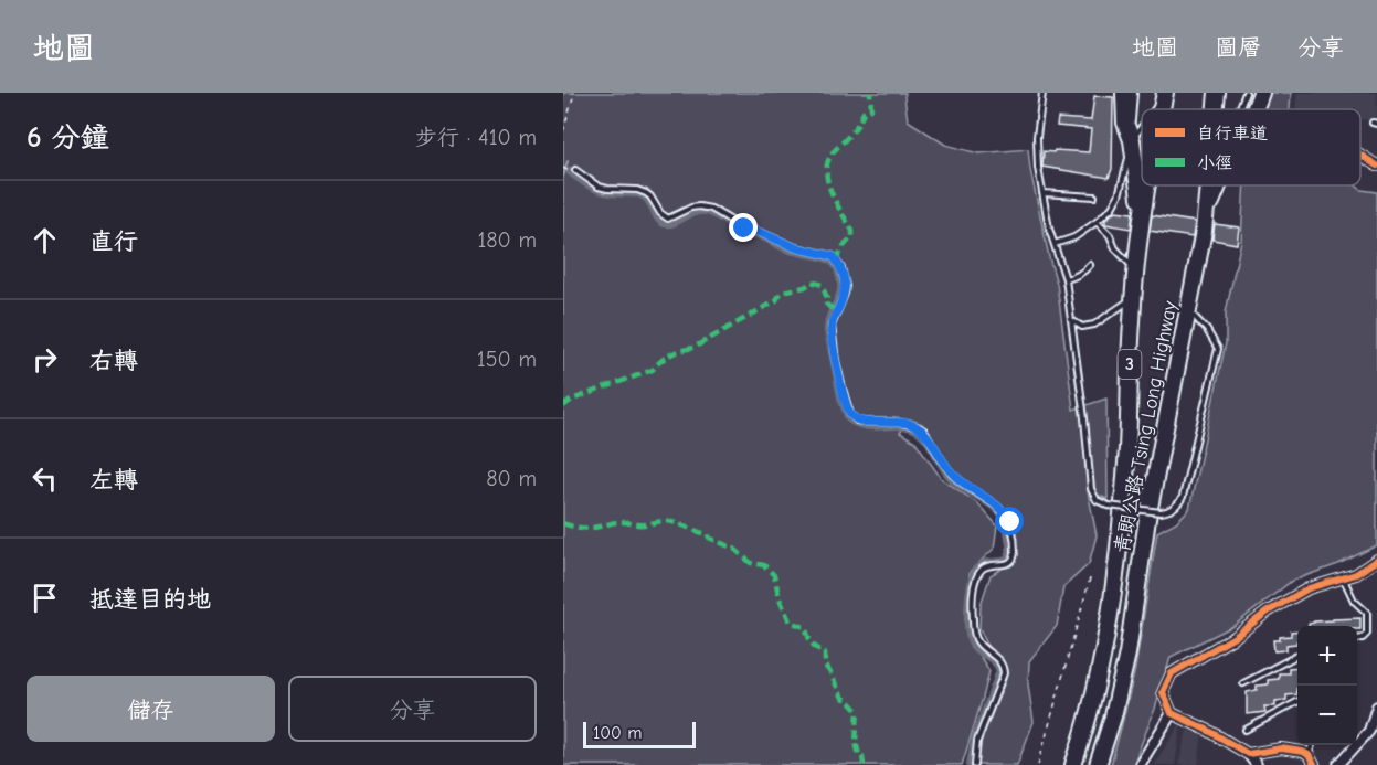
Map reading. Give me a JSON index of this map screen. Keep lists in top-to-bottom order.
{
  "streets": {
    "highway": ["3", "青朗公路 Tsing Long Highway"]
  },
  "legend": ["自行車道", "小徑"],
  "scale_bar": "100 m",
  "page": {
    "header": "地圖",
    "nav": ["地圖", "圖層", "分享"],
    "heading": ["6 分鐘", "步行 · 410 m"],
    "list": [
      ["直行", "180 m"],
      ["右轉", "150 m"],
      ["左轉", "80 m"],
      "抵達目的地"
    ],
    "map_buttons": ["+", "−"],
    "buttons": ["儲存", "分享"],
    "scale": "100 m"
  }
}
